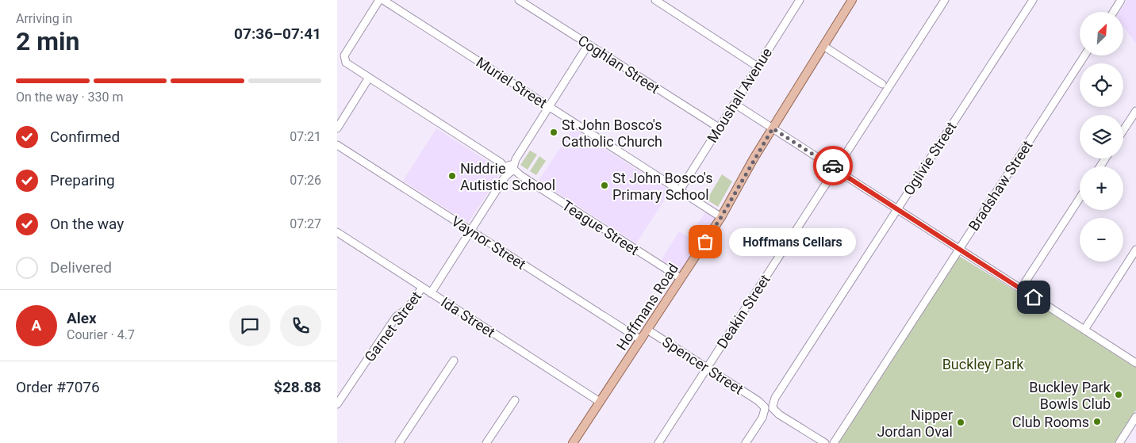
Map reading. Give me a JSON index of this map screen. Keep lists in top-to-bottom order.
{
  "streets": {
    "main road": ["Hoffmans Road"],
    "street": [
      "Coghlan Street",
      "Muriel Street",
      "Moushall Avenue",
      "Ogilvie Street",
      "Bradshaw Street",
      "Teague Street",
      "Vaynor Street",
      "Deakin Street",
      "Ida Street",
      "Garnet Street",
      "Spencer Street"
    ]
  },
  "crossings": [
    ["Coghlan Street", "Moushall Avenue"],
    ["Coghlan Street", "Garnet Street"],
    ["Muriel Street", "Moushall Avenue"],
    ["Muriel Street", "Hoffmans Road"],
    ["Muriel Street", "Garnet Street"],
    ["Ogilvie Street", "Spencer Street"],
    ["Teague Street", "Hoffmans Road"],
    ["Teague Street", "Garnet Street"],
    ["Vaynor Street", "Hoffmans Road"],
    ["Vaynor Street", "Garnet Street"],
    ["Hoffmans Road", "Ida Street"],
    ["Hoffmans Road", "Spencer Street"],
    ["Deakin Street", "Spencer Street"],
    ["Ida Street", "Garnet Street"]
  ],
  "parks": ["Buckley Park"],
  "places": [
    "St John Bosco's Catholic Church",
    "Niddrie Autistic School",
    "St John Bosco's Primary School",
    "Hoffmans Cellars",
    "Buckley Park Bowls Club",
    "Club Rooms",
    "Nipper Jordan Oval"
  ],
  "north": "top right",
  "page": {
    "heading": ["2 min", "Arriving in", "07:36–07:41"],
    "panel": [
      "Alex",
      "Courier · 4.7",
      "Order #7076",
      "$28.88"
    ],
    "map_buttons": ["+", "−"],
    "bar": "On the way · 330 m",
    "list": [
      ["Confirmed", "07:21"],
      ["Preparing", "07:26"],
      ["On the way", "07:27"],
      "Delivered"
    ],
    "bubble": "Hoffmans Cellars",
    "round": "A"
  }
}
